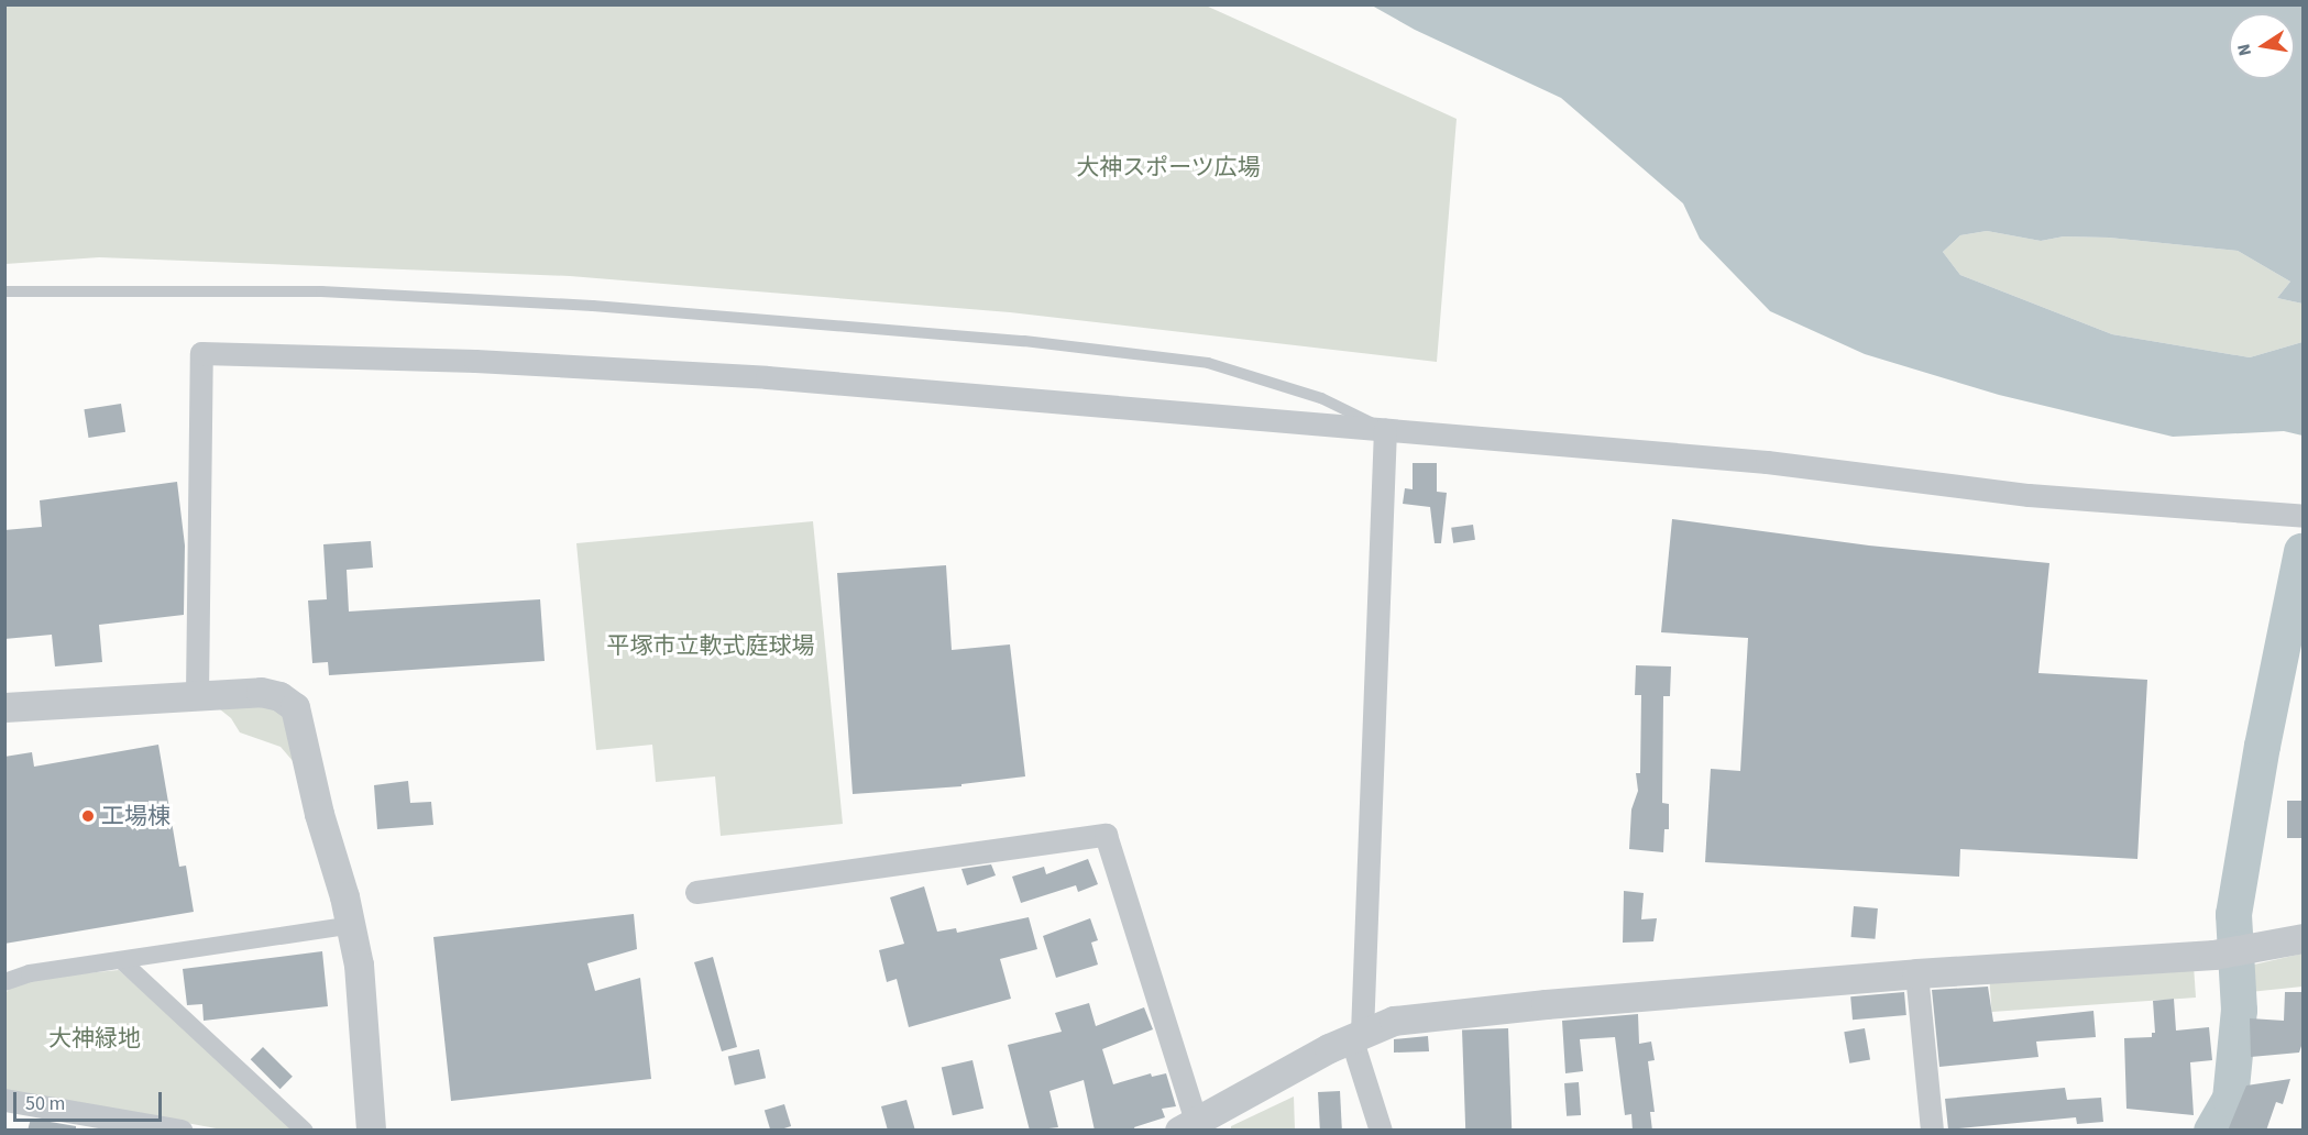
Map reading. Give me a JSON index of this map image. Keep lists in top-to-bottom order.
{
  "parks": ["大神スポーツ広場", "平塚市立軟式庭球場", "大神緑地"],
  "places": ["工場棟"],
  "scale_bar": "50 m",
  "north": "left"
}
